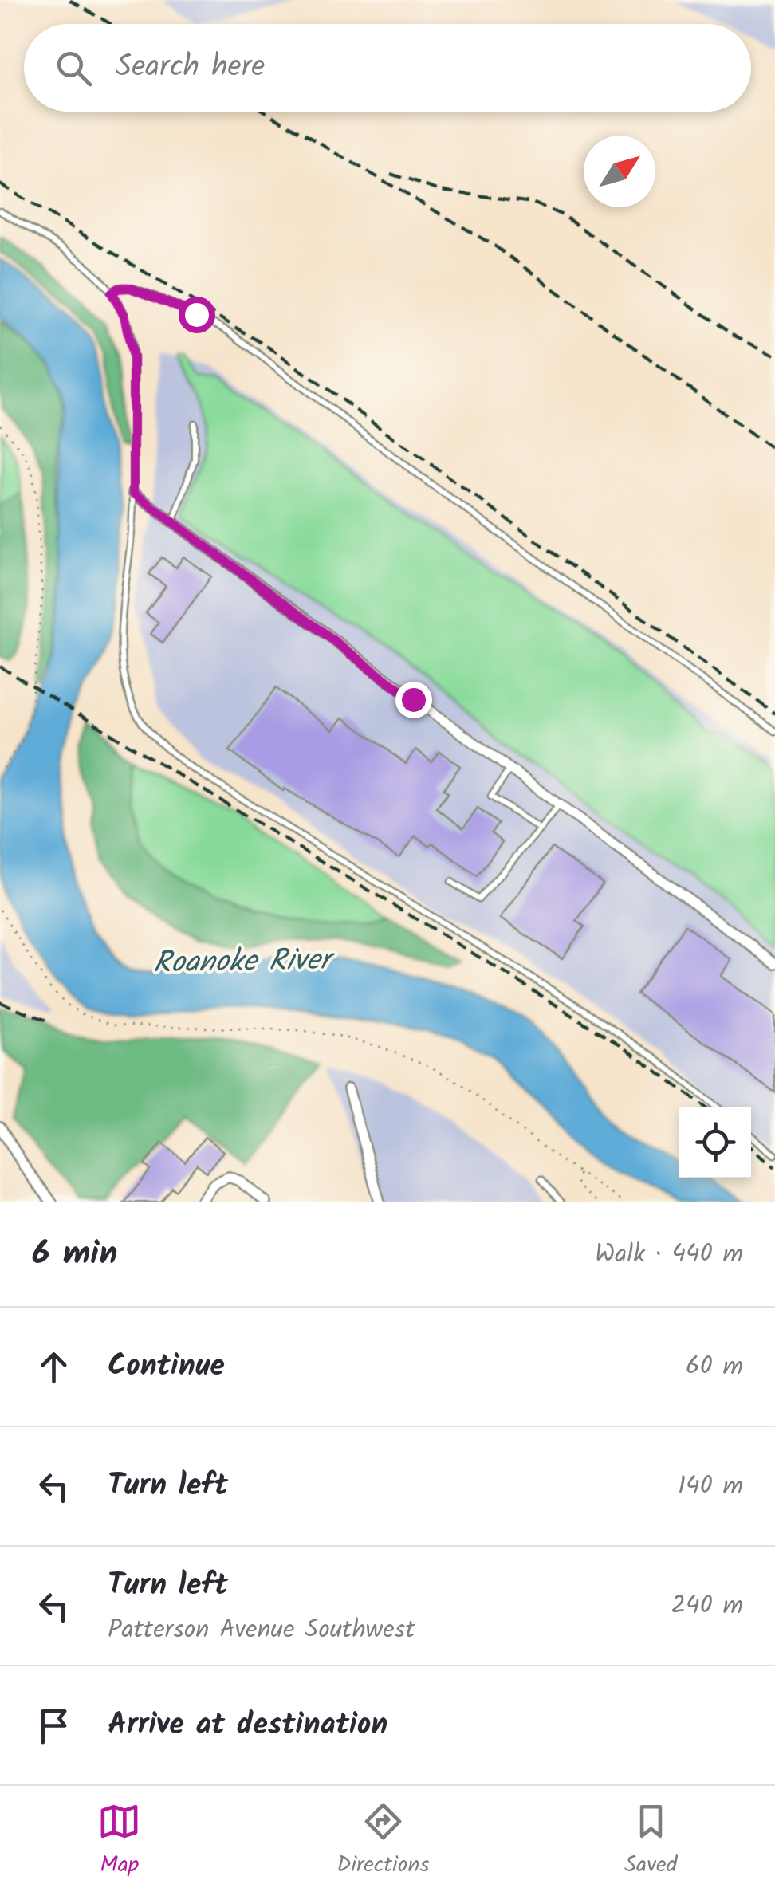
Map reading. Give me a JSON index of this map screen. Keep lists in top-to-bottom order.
{
  "water": ["Roanoke River"],
  "north": "top right",
  "page": {
    "search": "Search here",
    "heading": ["6 min", "Walk · 440 m"],
    "list": [
      ["Continue", "60 m"],
      ["Turn left", "140 m"],
      ["Turn left", "Patterson Avenue Southwest", "240 m"],
      "Arrive at destination"
    ],
    "nav": ["Map", "Directions", "Saved"]
  }
}
